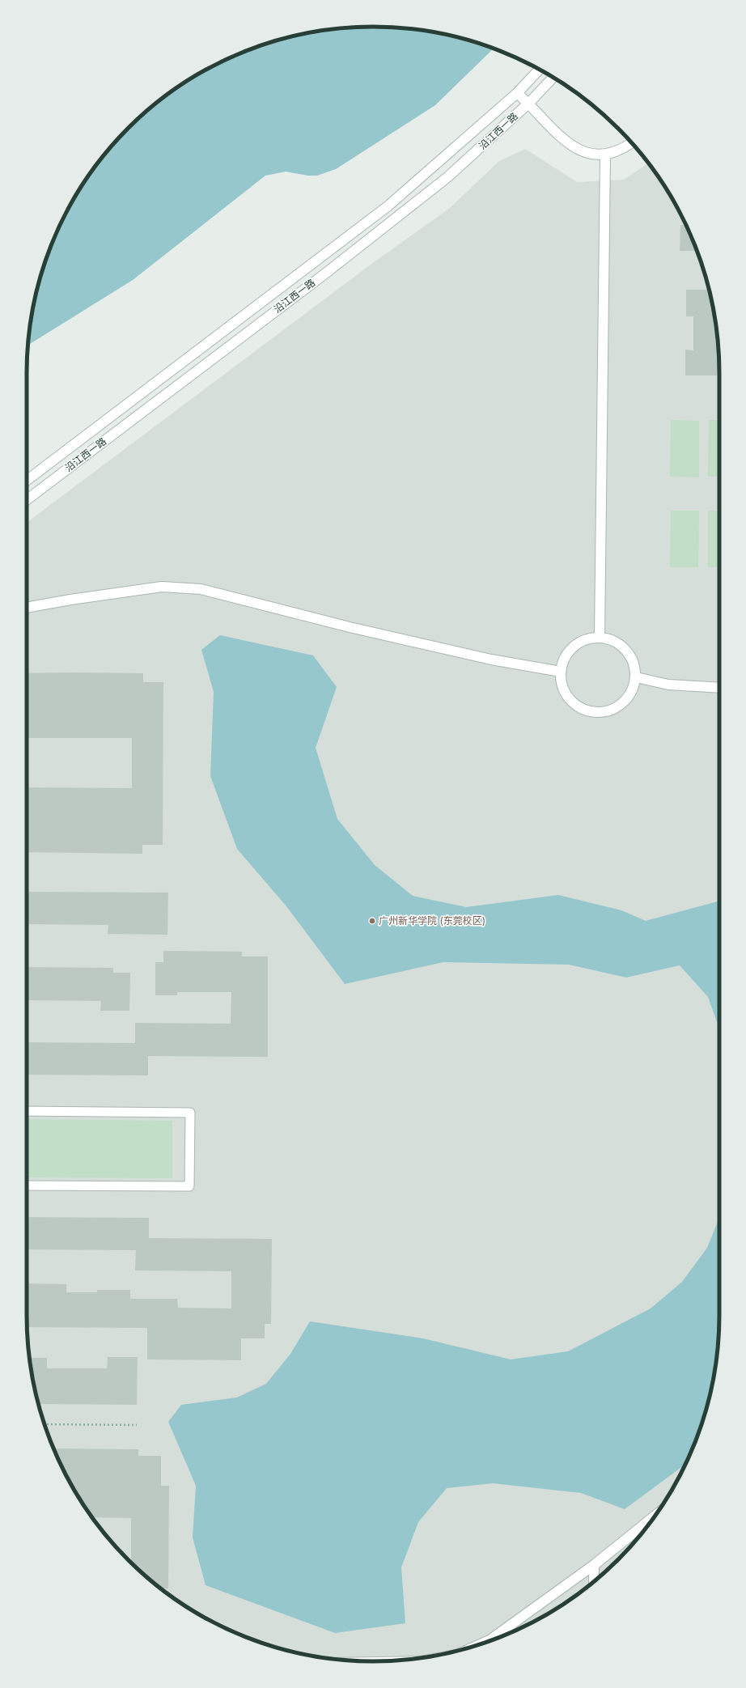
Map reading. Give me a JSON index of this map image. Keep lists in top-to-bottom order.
{
  "streets": {
    "street": ["沿江西一路"]
  },
  "places": ["广州新华学院 (东莞校区)"]
}
